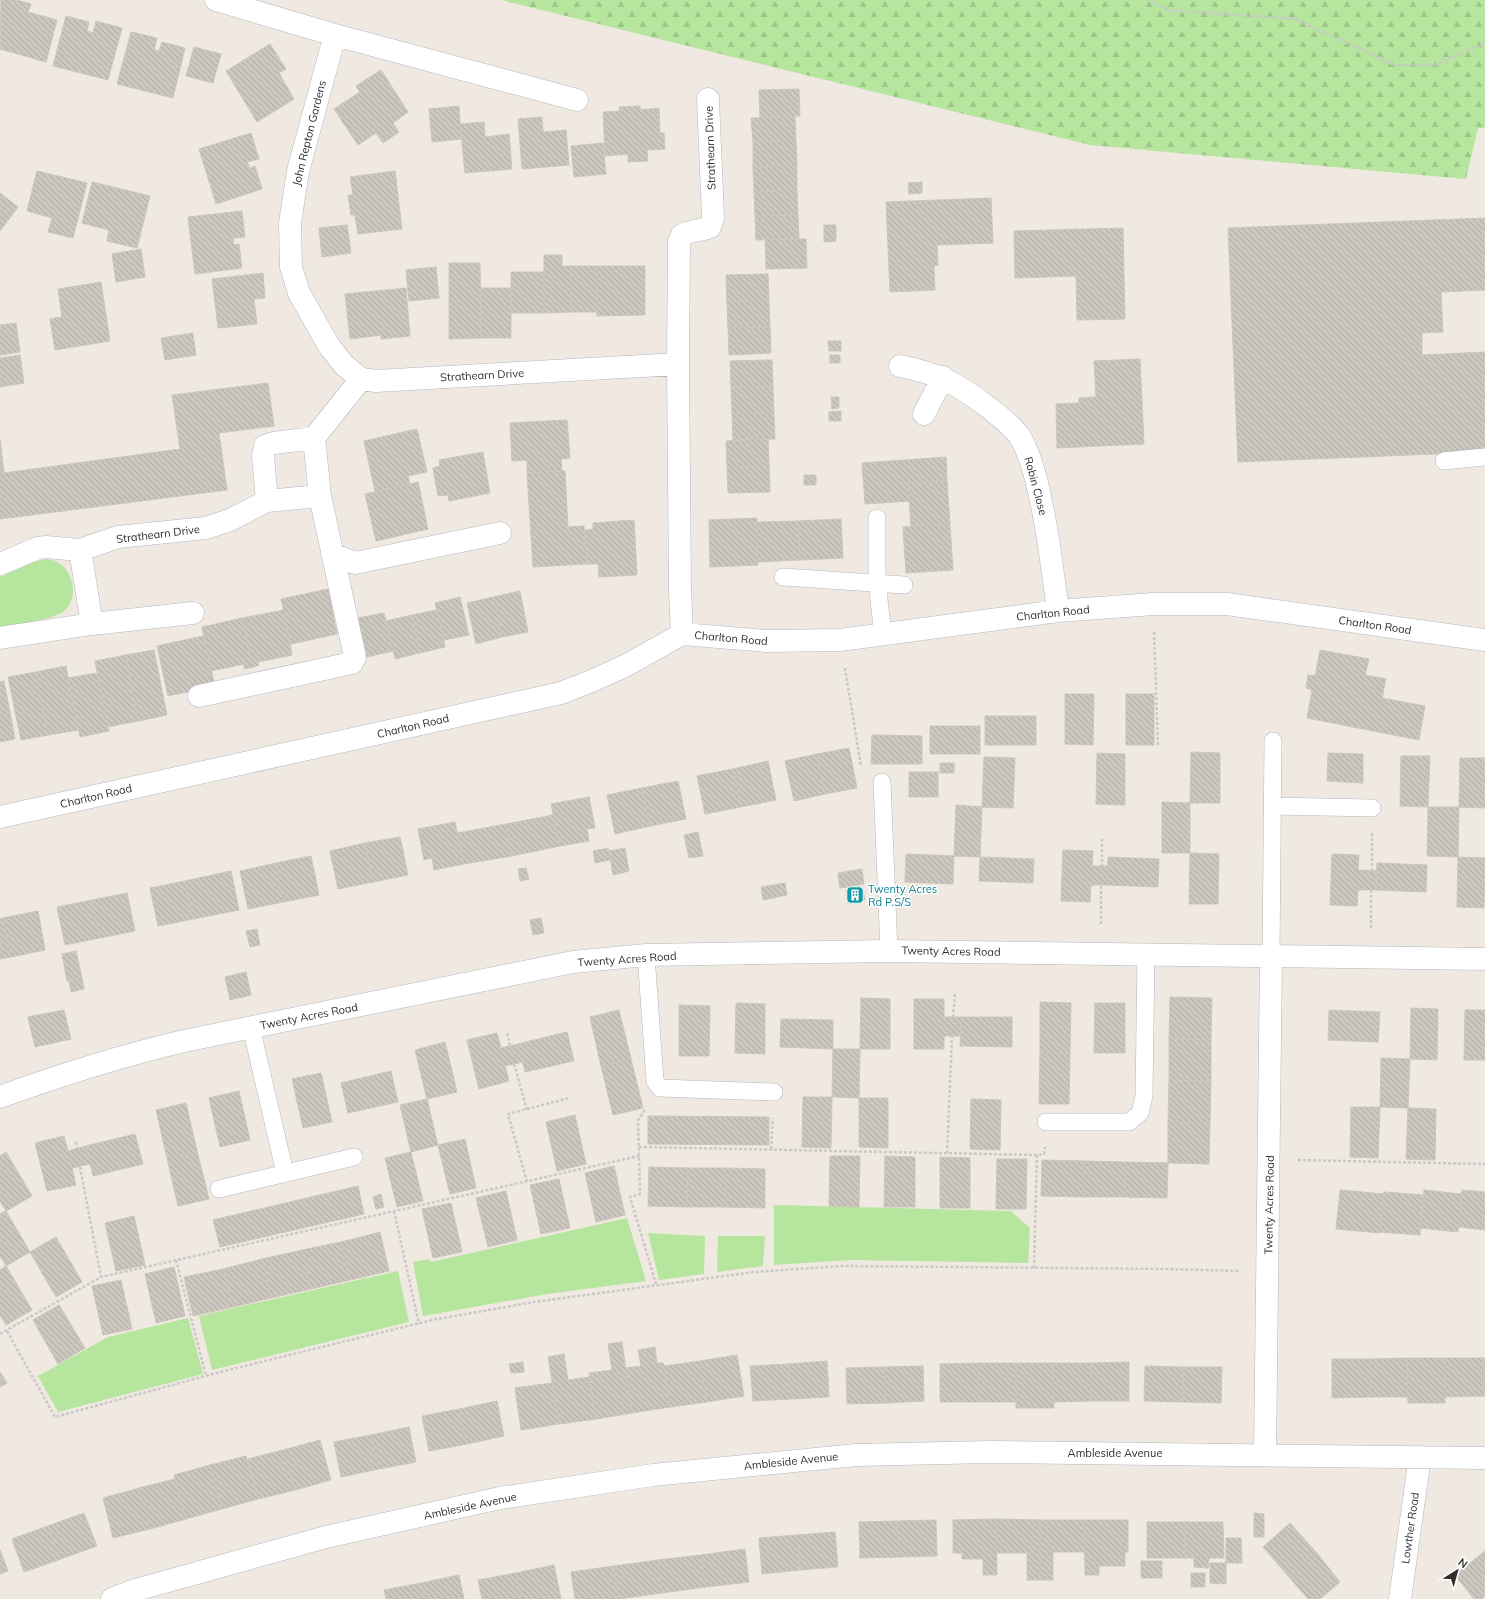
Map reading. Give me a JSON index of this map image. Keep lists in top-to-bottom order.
{
  "streets": {
    "street": [
      "John Repton Gardens",
      "Strathearn Drive",
      "Robin Close",
      "Charlton Road",
      "Twenty Acres Road",
      "Ambleside Avenue",
      "Lowther Road"
    ]
  },
  "crossings": [
    ["John Repton Gardens", "Strathearn Drive"],
    ["Strathearn Drive", "Charlton Road"],
    ["Robin Close", "Charlton Road"],
    ["Twenty Acres Road", "Ambleside Avenue"],
    ["Ambleside Avenue", "Lowther Road"]
  ],
  "places": {
    "building": ["Twenty Acres Rd P.S/S"]
  },
  "north": "top right"
}
